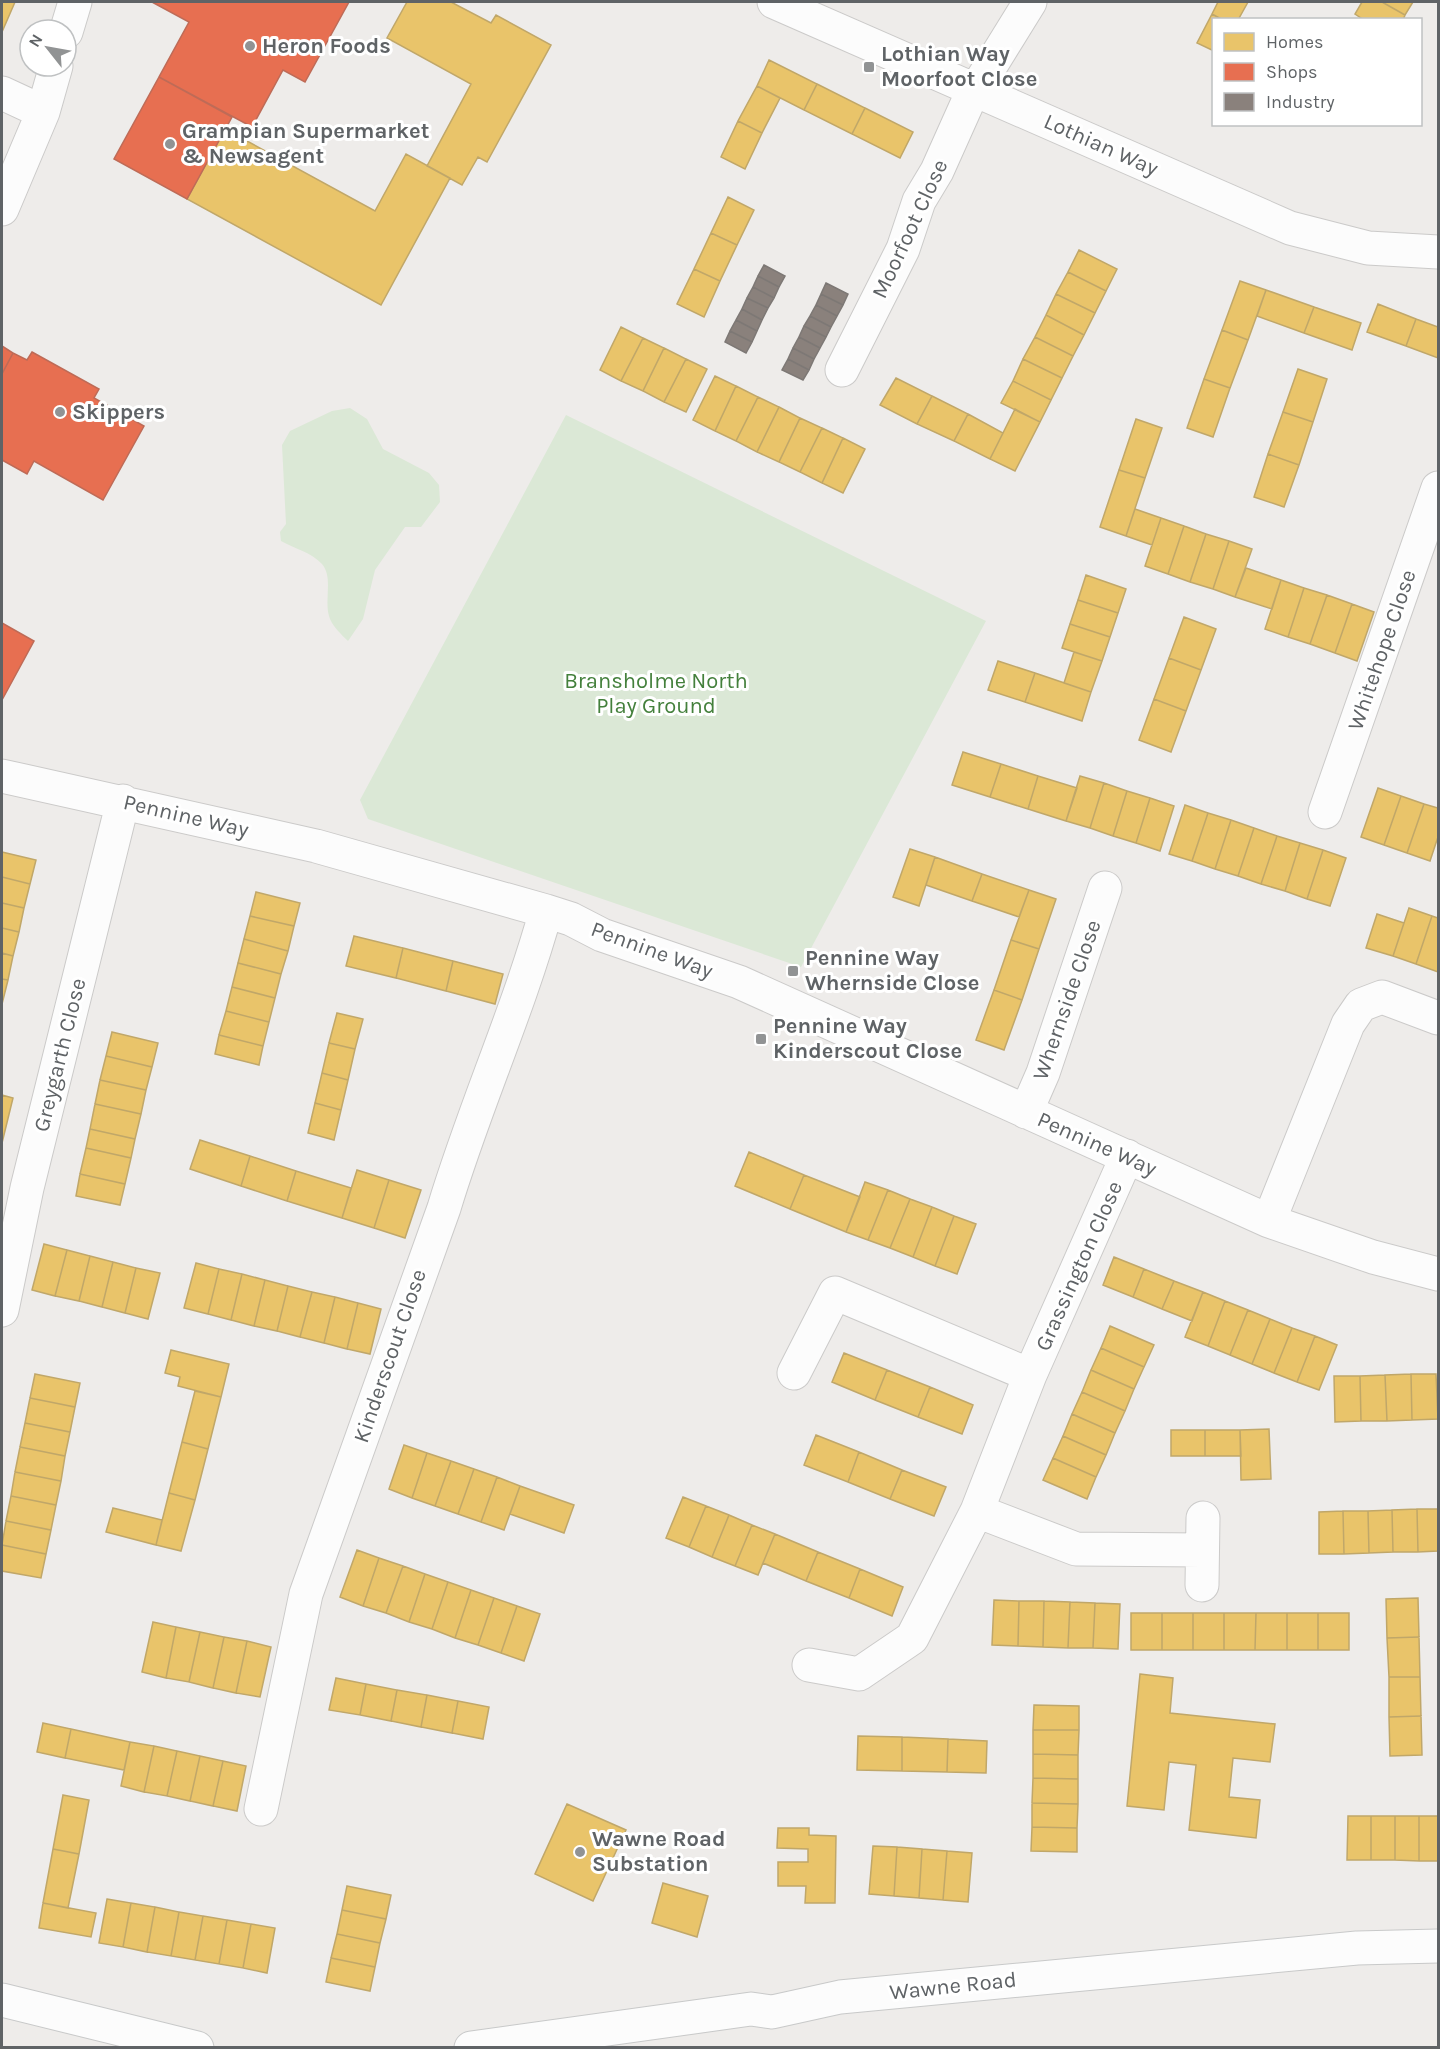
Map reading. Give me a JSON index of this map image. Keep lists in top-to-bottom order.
{
  "streets": {
    "street": [
      "Lothian Way",
      "Moorfoot Close",
      "Whitehope Close",
      "Pennine Way",
      "Whernside Close",
      "Greygarth Close",
      "Grassington Close",
      "Kinderscout Close",
      "Wawne Road"
    ]
  },
  "crossings": [
    ["Lothian Way", "Moorfoot Close"],
    ["Pennine Way", "Whernside Close"],
    ["Pennine Way", "Greygarth Close"],
    ["Pennine Way", "Grassington Close"],
    ["Pennine Way", "Kinderscout Close"]
  ],
  "parks": ["Bransholme North Play Ground"],
  "places": {
    "other": [
      "Heron Foods",
      "Grampian Supermarket & Newsagent",
      "Skippers",
      "Wawne Road Substation"
    ],
    "transit": ["Lothian Way Moorfoot Close", "Pennine Way Whernside Close", "Pennine Way Kinderscout Close"]
  },
  "legend": ["Homes", "Shops", "Industry"],
  "north": "top left"
}
